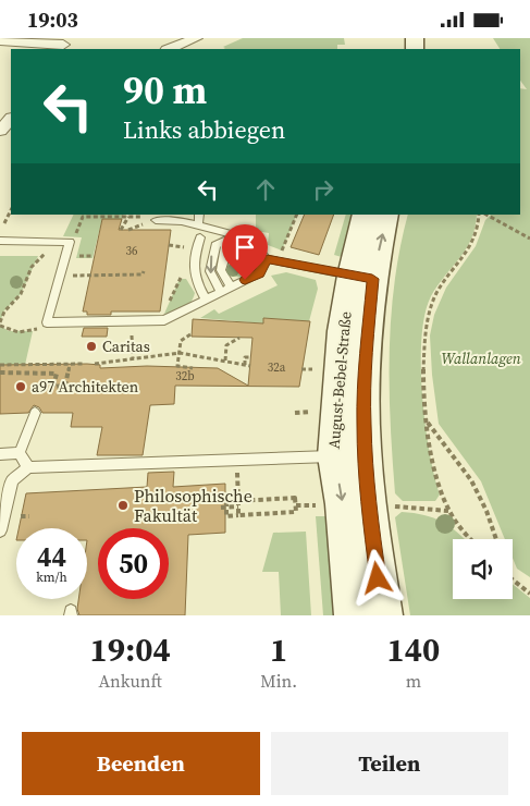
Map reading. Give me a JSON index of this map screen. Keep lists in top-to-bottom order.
{
  "streets": {
    "main road": ["August-Bebel-Straße"]
  },
  "parks": ["Wallanlagen"],
  "places": ["Caritas", "a97 Architekten", "Philosophische Fakultät"],
  "house_numbers": ["36", "32a", "32b"],
  "page": {
    "status": "19:03",
    "turn": ["90 m", "Links abbiegen"],
    "speed": "44 km/h",
    "limit": "50",
    "eta": [
      "19:04",
      "Ankunft",
      "1",
      "Min.",
      "140",
      "m"
    ],
    "buttons": ["Beenden", "Teilen"]
  }
}
